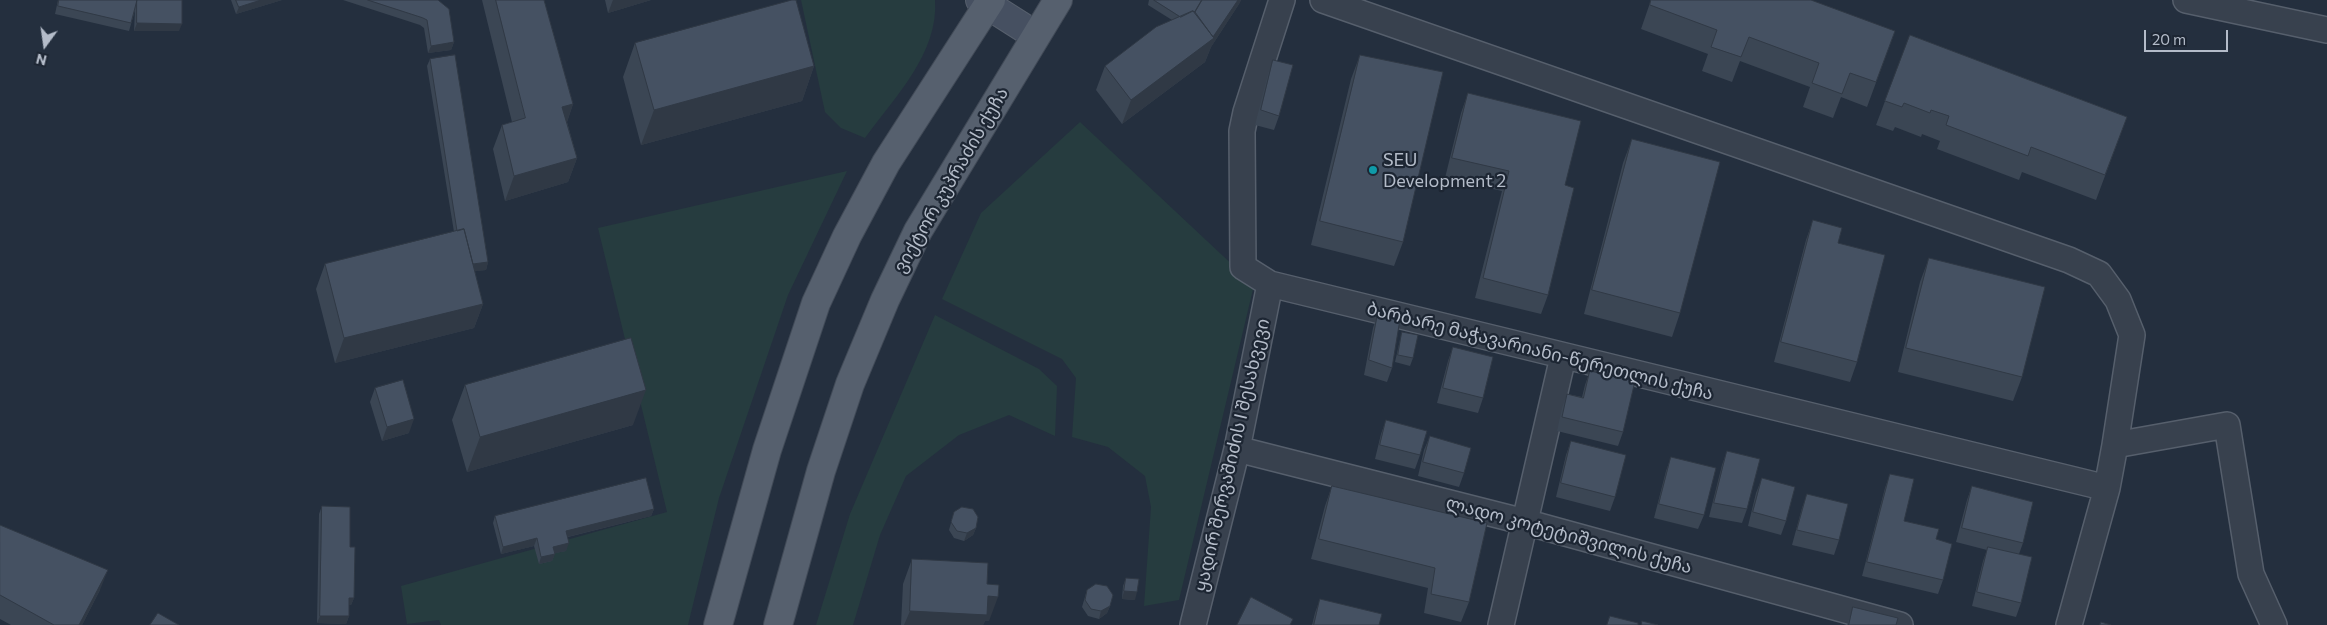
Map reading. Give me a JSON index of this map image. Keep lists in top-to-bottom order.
{
  "streets": {
    "main road": ["ვიქტორ კუპრაძის ქუჩა"],
    "street": ["ბარბარე მაჭავარიანი-წერეთლის ქუჩა", "ყადირ შერვაშიძის I შესახვევი", "ლადო კოტეტიშვილის ქუჩა"]
  },
  "crossings": [
    ["ბარბარე მაჭავარიანი-წერეთლის ქუჩა", "ყადირ შერვაშიძის I შესახვევი"],
    ["ყადირ შერვაშიძის I შესახვევი", "ლადო კოტეტიშვილის ქუჩა"]
  ],
  "places": ["SEU Development 2"],
  "scale_bar": "20 m",
  "north": "bottom"
}
